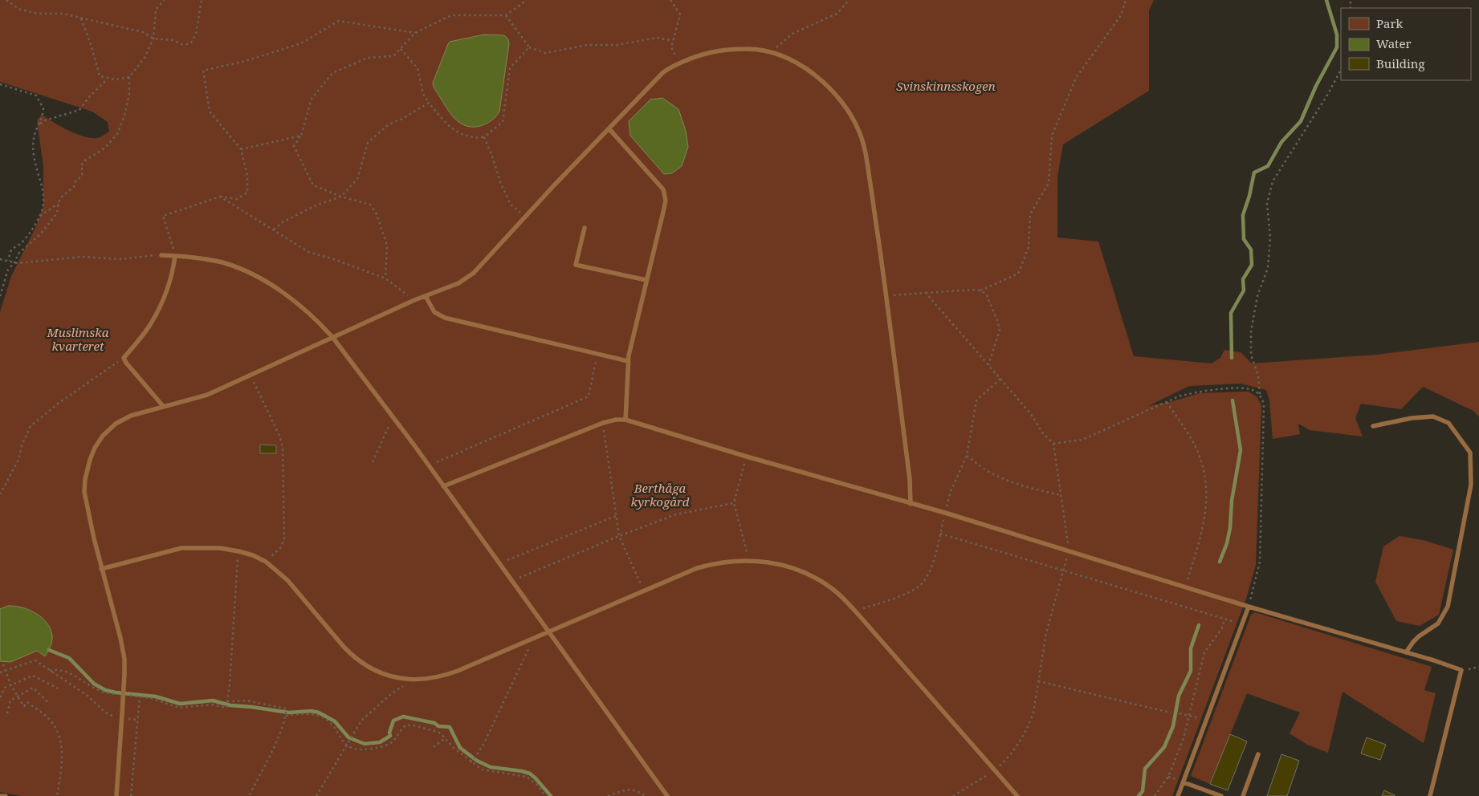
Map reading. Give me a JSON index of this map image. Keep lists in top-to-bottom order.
{
  "parks": ["Svinskinnsskogen", "Muslimska kvarteret", "Berthåga kyrkogård"],
  "legend": ["Park", "Water", "Building"]
}
